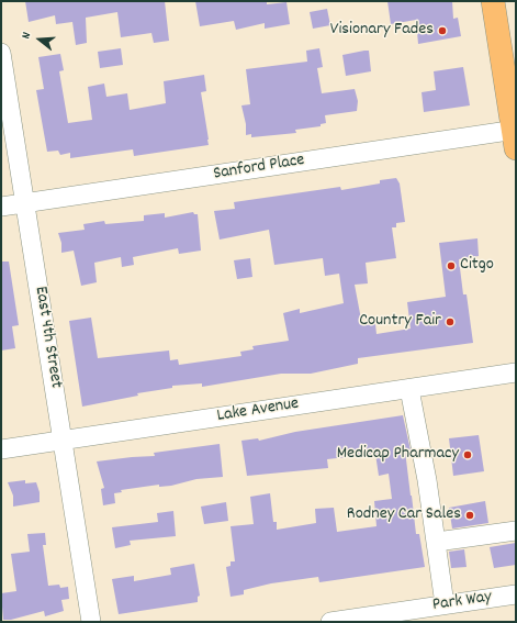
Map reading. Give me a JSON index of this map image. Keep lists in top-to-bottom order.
{
  "streets": {
    "street": [
      "Sanford Place",
      "East 4th Street",
      "Lake Avenue",
      "Park Way"
    ]
  },
  "crossings": [
    ["Sanford Place", "East 4th Street"],
    ["East 4th Street", "Lake Avenue"]
  ],
  "places": [
    "Visionary Fades",
    "Citgo",
    "Country Fair",
    "Medicap Pharmacy",
    "Rodney Car Sales"
  ],
  "north": "left"
}
